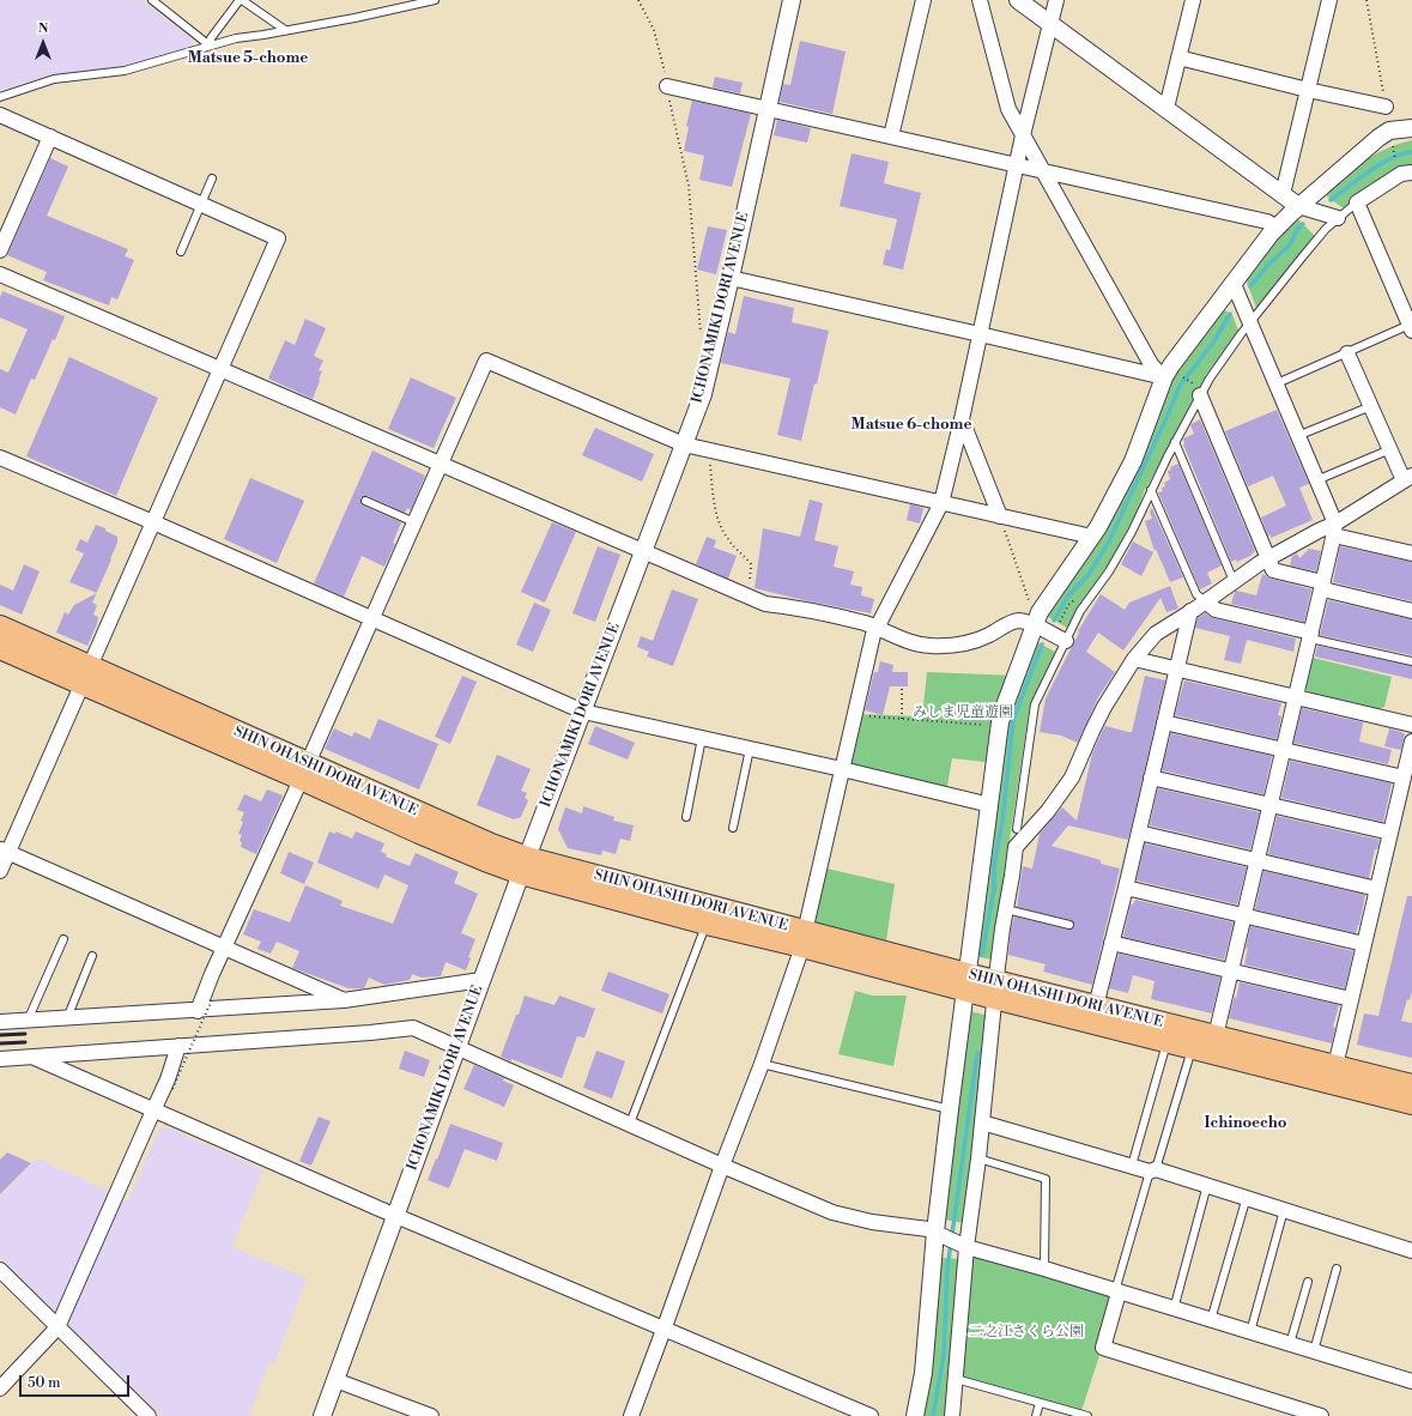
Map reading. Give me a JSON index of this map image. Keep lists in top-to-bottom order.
{
  "streets": {
    "main road": ["SHIN OHASHI DORI AVENUE"],
    "street": ["ICHONAMIKI DORI AVENUE"]
  },
  "crossings": [
    ["ICHONAMIKI DORI AVENUE", "SHIN OHASHI DORI AVENUE"]
  ],
  "districts": ["Matsue 5-chome", "Matsue 6-chome", "Ichinoecho"],
  "parks": ["みしま児童遊園", "二之江さくら公園"],
  "scale_bar": "50 m",
  "north": "top"
}
